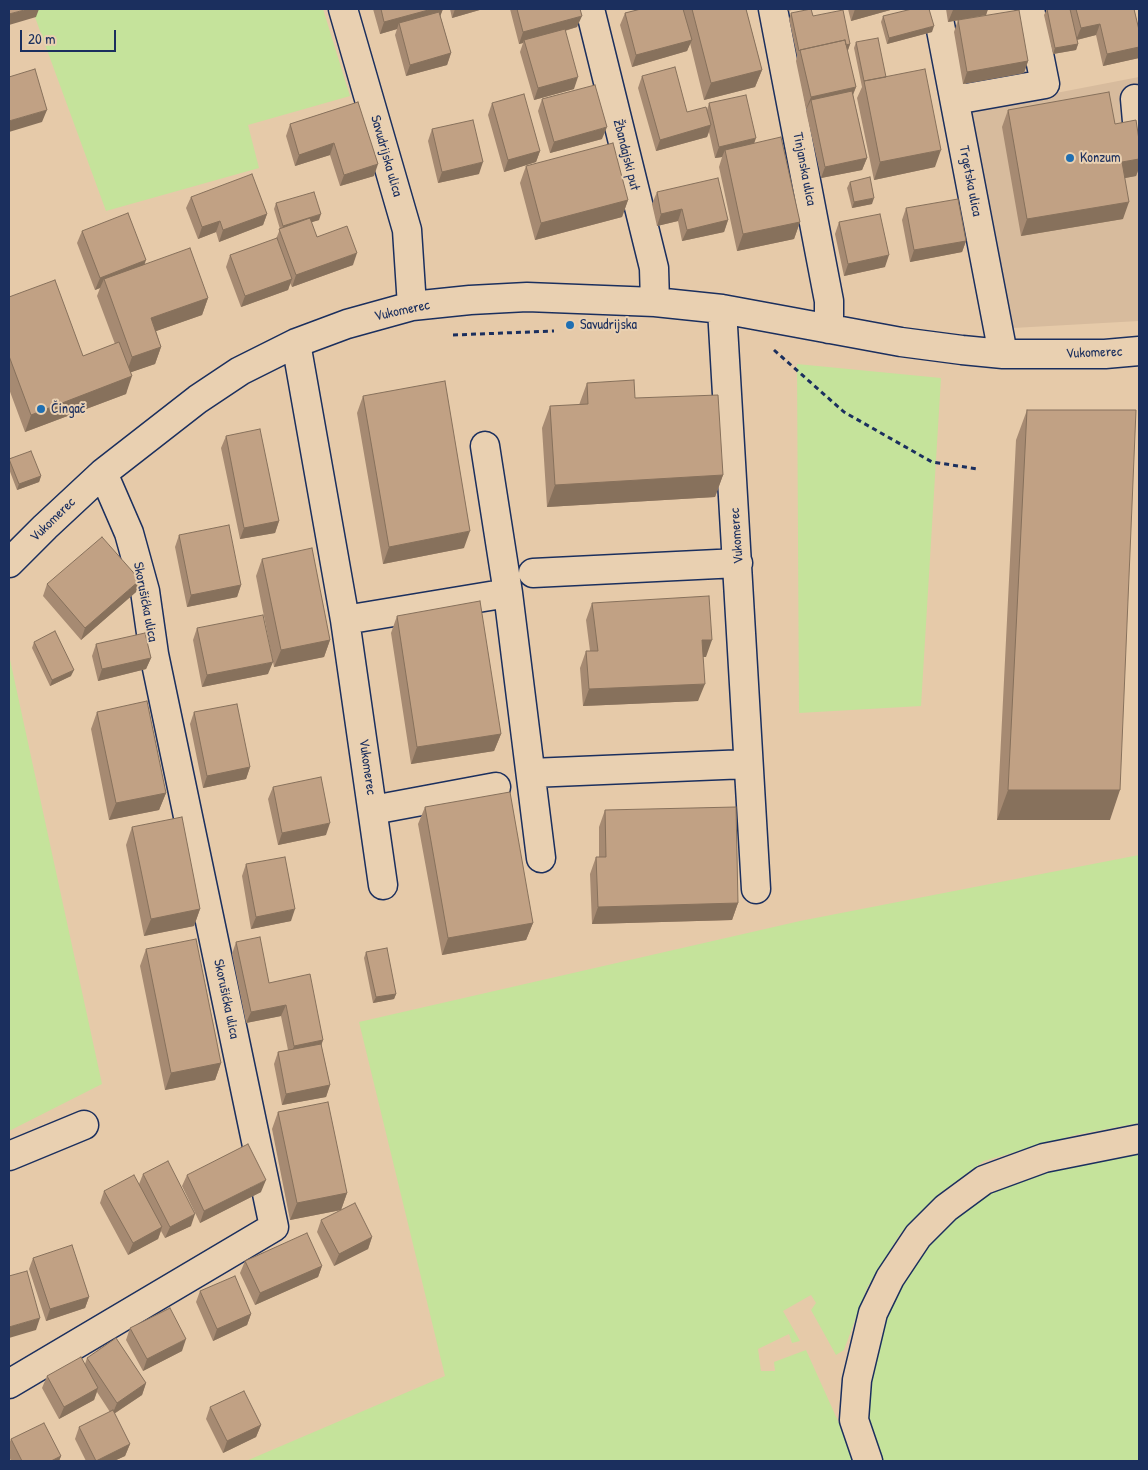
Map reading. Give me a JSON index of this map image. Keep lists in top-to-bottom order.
{
  "streets": {
    "street": [
      "Žbandajski put",
      "Savudrijska ulica",
      "Tinjanska ulica",
      "Trgetska ulica",
      "Vukomerec",
      "Skorušićka ulica"
    ]
  },
  "crossings": [
    ["Žbandajski put", "Vukomerec"],
    ["Savudrijska ulica", "Vukomerec"],
    ["Tinjanska ulica", "Vukomerec"],
    ["Trgetska ulica", "Vukomerec"],
    ["Vukomerec", "Skorušićka ulica"]
  ],
  "places": ["Konzum", "Savudrijska", "Čingač"],
  "scale_bar": "20 m"
}
